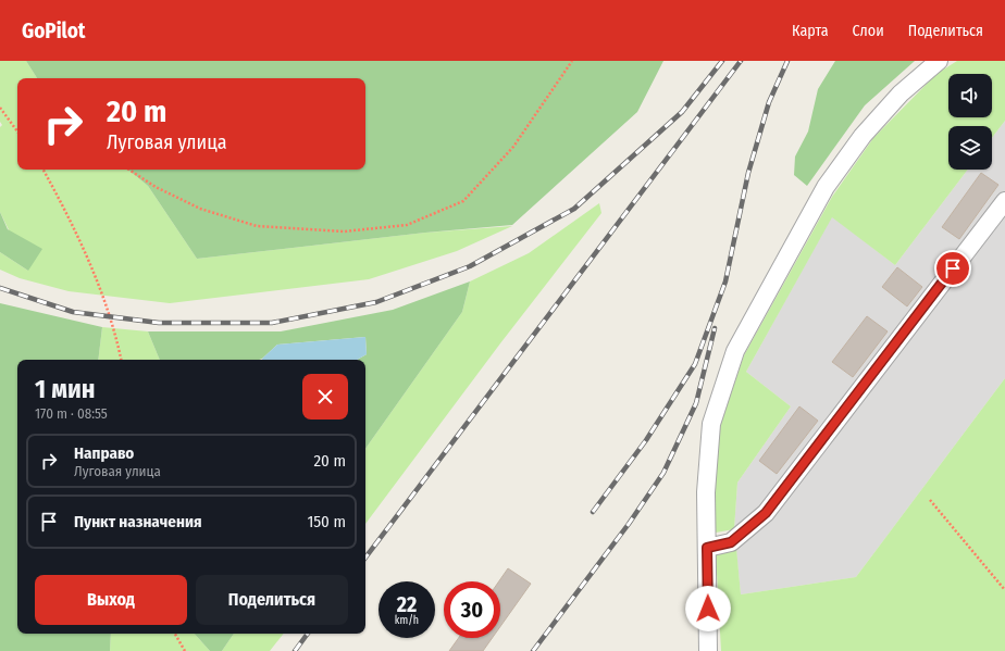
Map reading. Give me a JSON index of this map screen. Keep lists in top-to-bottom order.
{
  "page": {
    "header": "GoPilot",
    "nav": ["Карта", "Слои", "Поделиться"],
    "turn": ["20 m", "Луговая улица"],
    "heading": ["1 мин", "170 m · 08:55"],
    "list": [
      {
        "name": "Направо",
        "note": "Луговая улица",
        "value": "20 m"
      },
      {
        "name": "Пункт назначения",
        "value": "150 m"
      }
    ],
    "buttons": ["Выход", "Поделиться"],
    "speed": "22 km/h",
    "limit": "30"
  }
}
